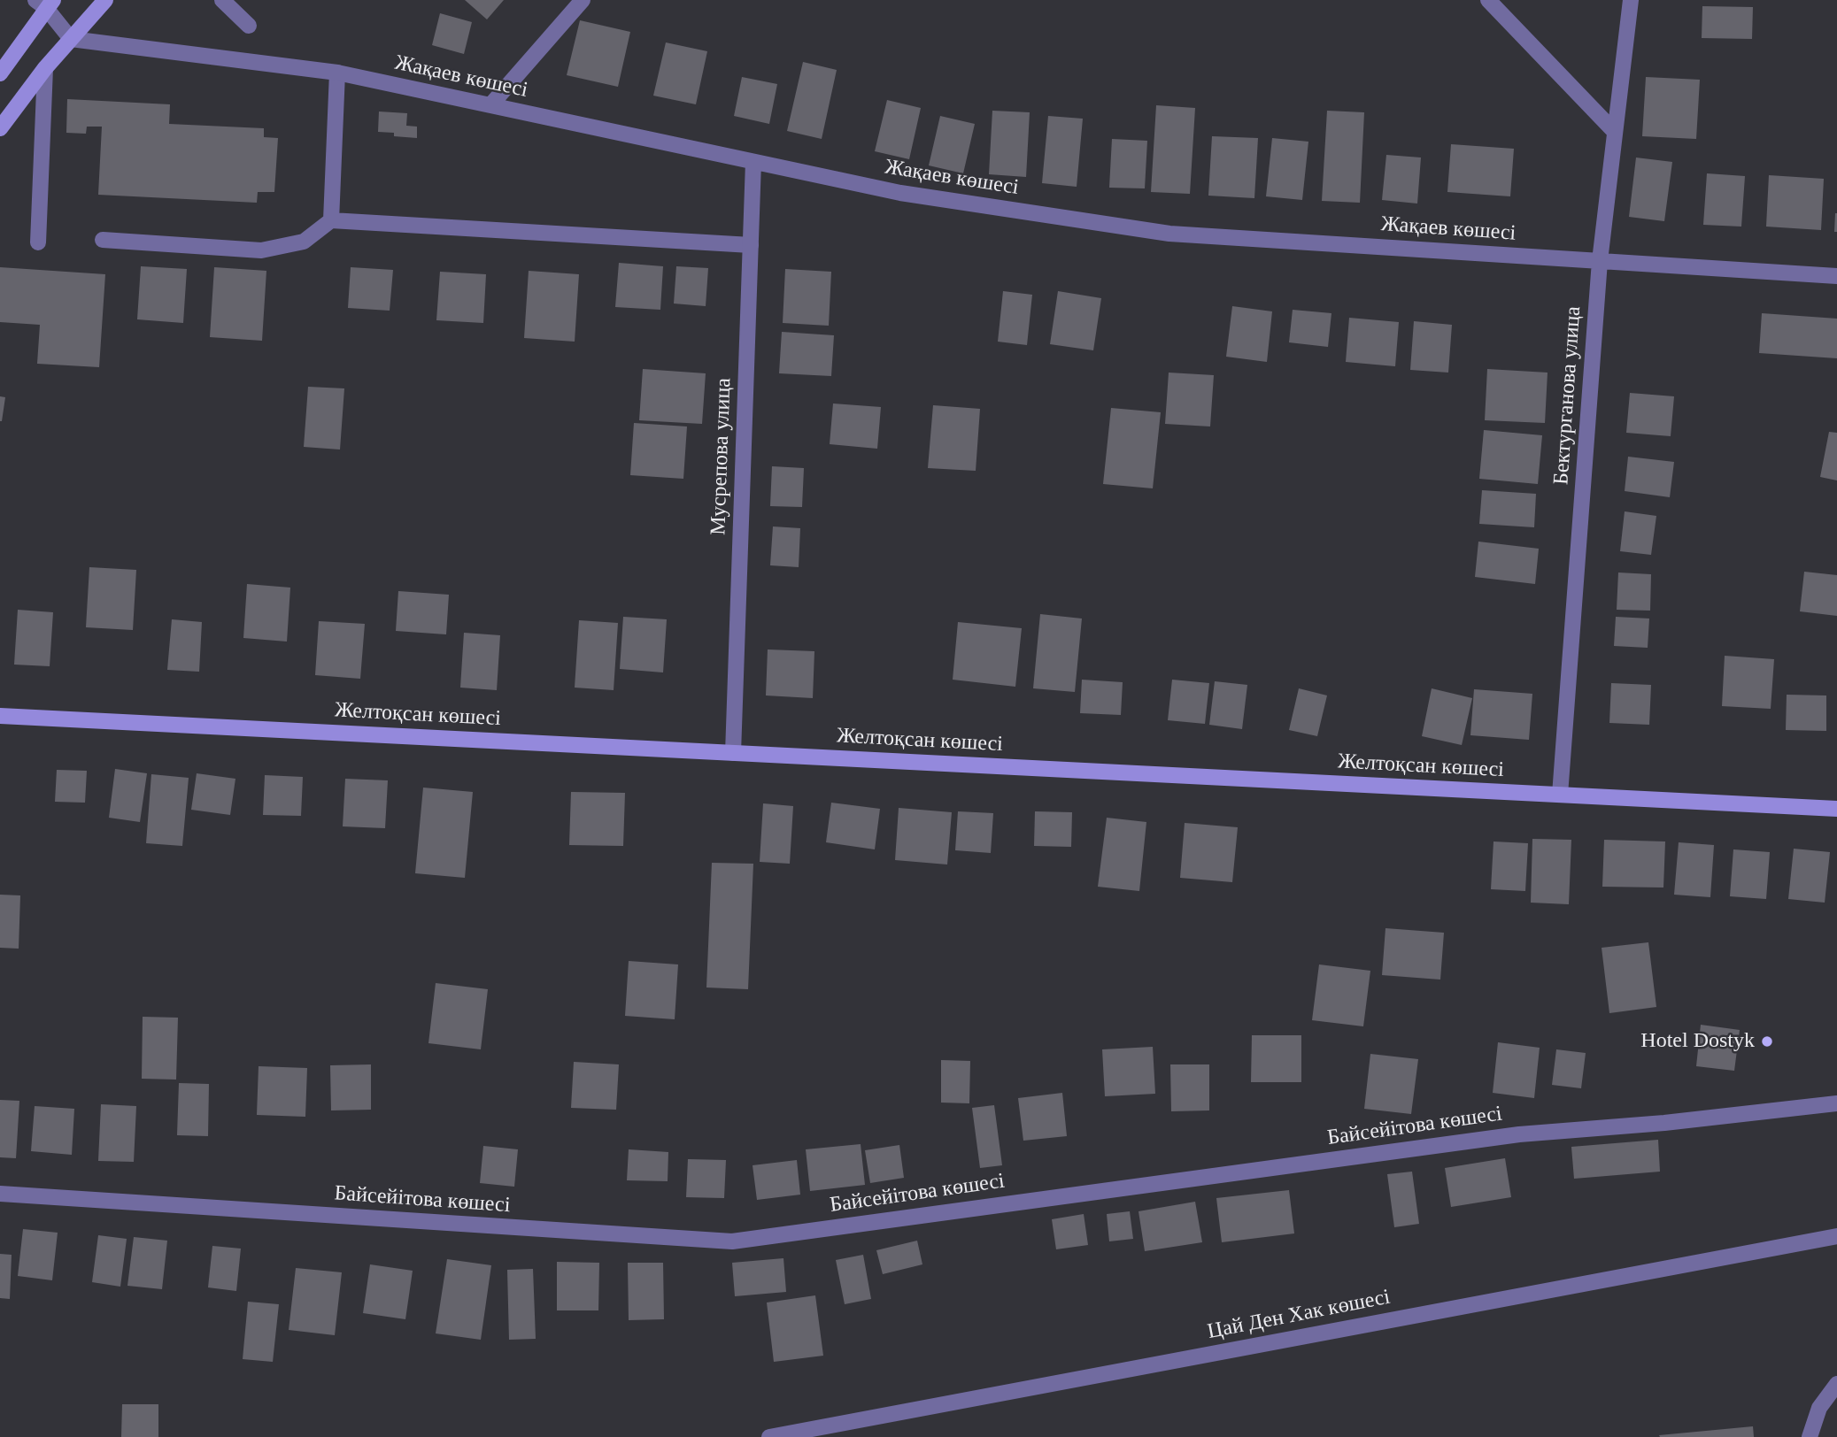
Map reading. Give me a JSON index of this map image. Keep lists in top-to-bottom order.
{
  "streets": {
    "street": [
      "Жақаев көшесі",
      "Бектурганова улица",
      "Мусрепова улица",
      "Желтоқсан көшесі",
      "Байсейітова көшесі",
      "Цай Ден Хак көшесі"
    ]
  },
  "crossings": [
    ["Жақаев көшесі", "Бектурганова улица"],
    ["Жақаев көшесі", "Мусрепова улица"],
    ["Бектурганова улица", "Желтоқсан көшесі"],
    ["Мусрепова улица", "Желтоқсан көшесі"]
  ],
  "places": ["Hotel Dostyk"]
}
